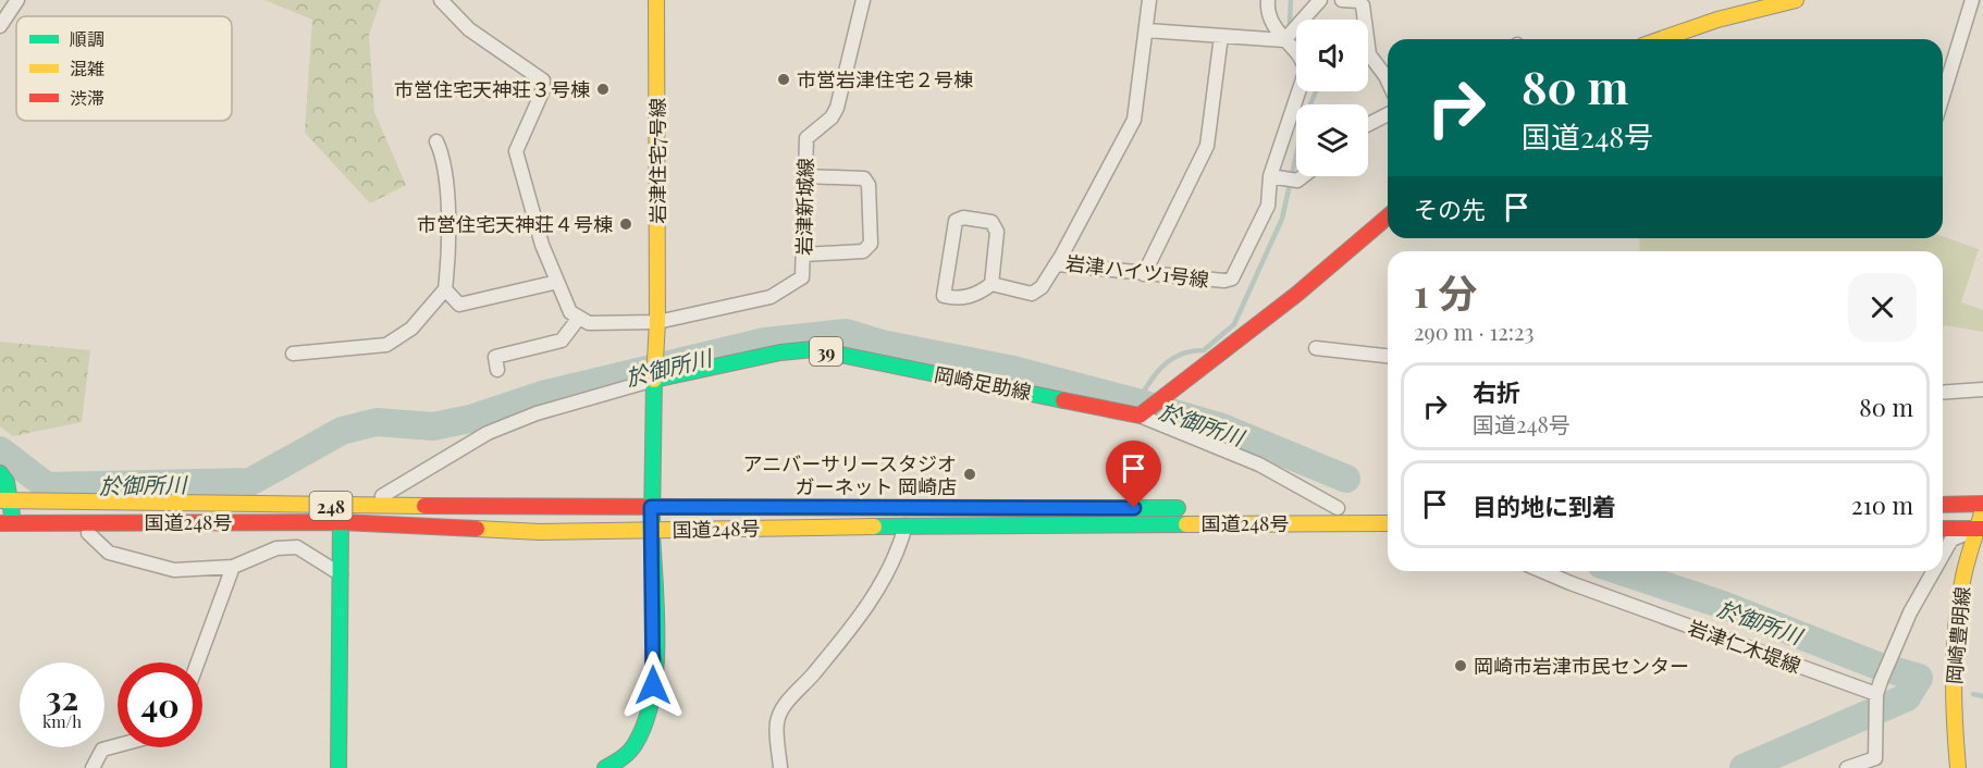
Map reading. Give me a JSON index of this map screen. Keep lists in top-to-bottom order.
{
  "streets": {
    "main road": [
      "岩津住宅7号線",
      "39",
      "岡崎足助線",
      "248",
      "国道248号",
      "岡崎豊明線"
    ],
    "street": ["岩津新城線", "岩津ハイツ1号線", "岩津仁木堤線"]
  },
  "crossings": [
    ["岩津住宅7号線", "岩津新城線"],
    ["岩津住宅7号線", "岡崎足助線"]
  ],
  "water": ["於御所川"],
  "places": [
    "市営岩津住宅２号棟",
    "市営住宅天神荘３号棟",
    "市営住宅天神荘４号棟",
    "アニバーサリースタジオ ガーネット 岡崎店",
    "岡崎市岩津市民センター"
  ],
  "legend": ["順調", "混雑", "渋滞"],
  "page": {
    "turn": ["80 m", "国道248号"],
    "then": "その先",
    "heading": ["1 分", "290 m · 12:23"],
    "list": [
      {
        "name": "右折",
        "note": "国道248号",
        "value": "80 m"
      },
      {
        "name": "目的地に到着",
        "value": "210 m"
      }
    ],
    "speed": "32 km/h",
    "limit": "40"
  }
}
